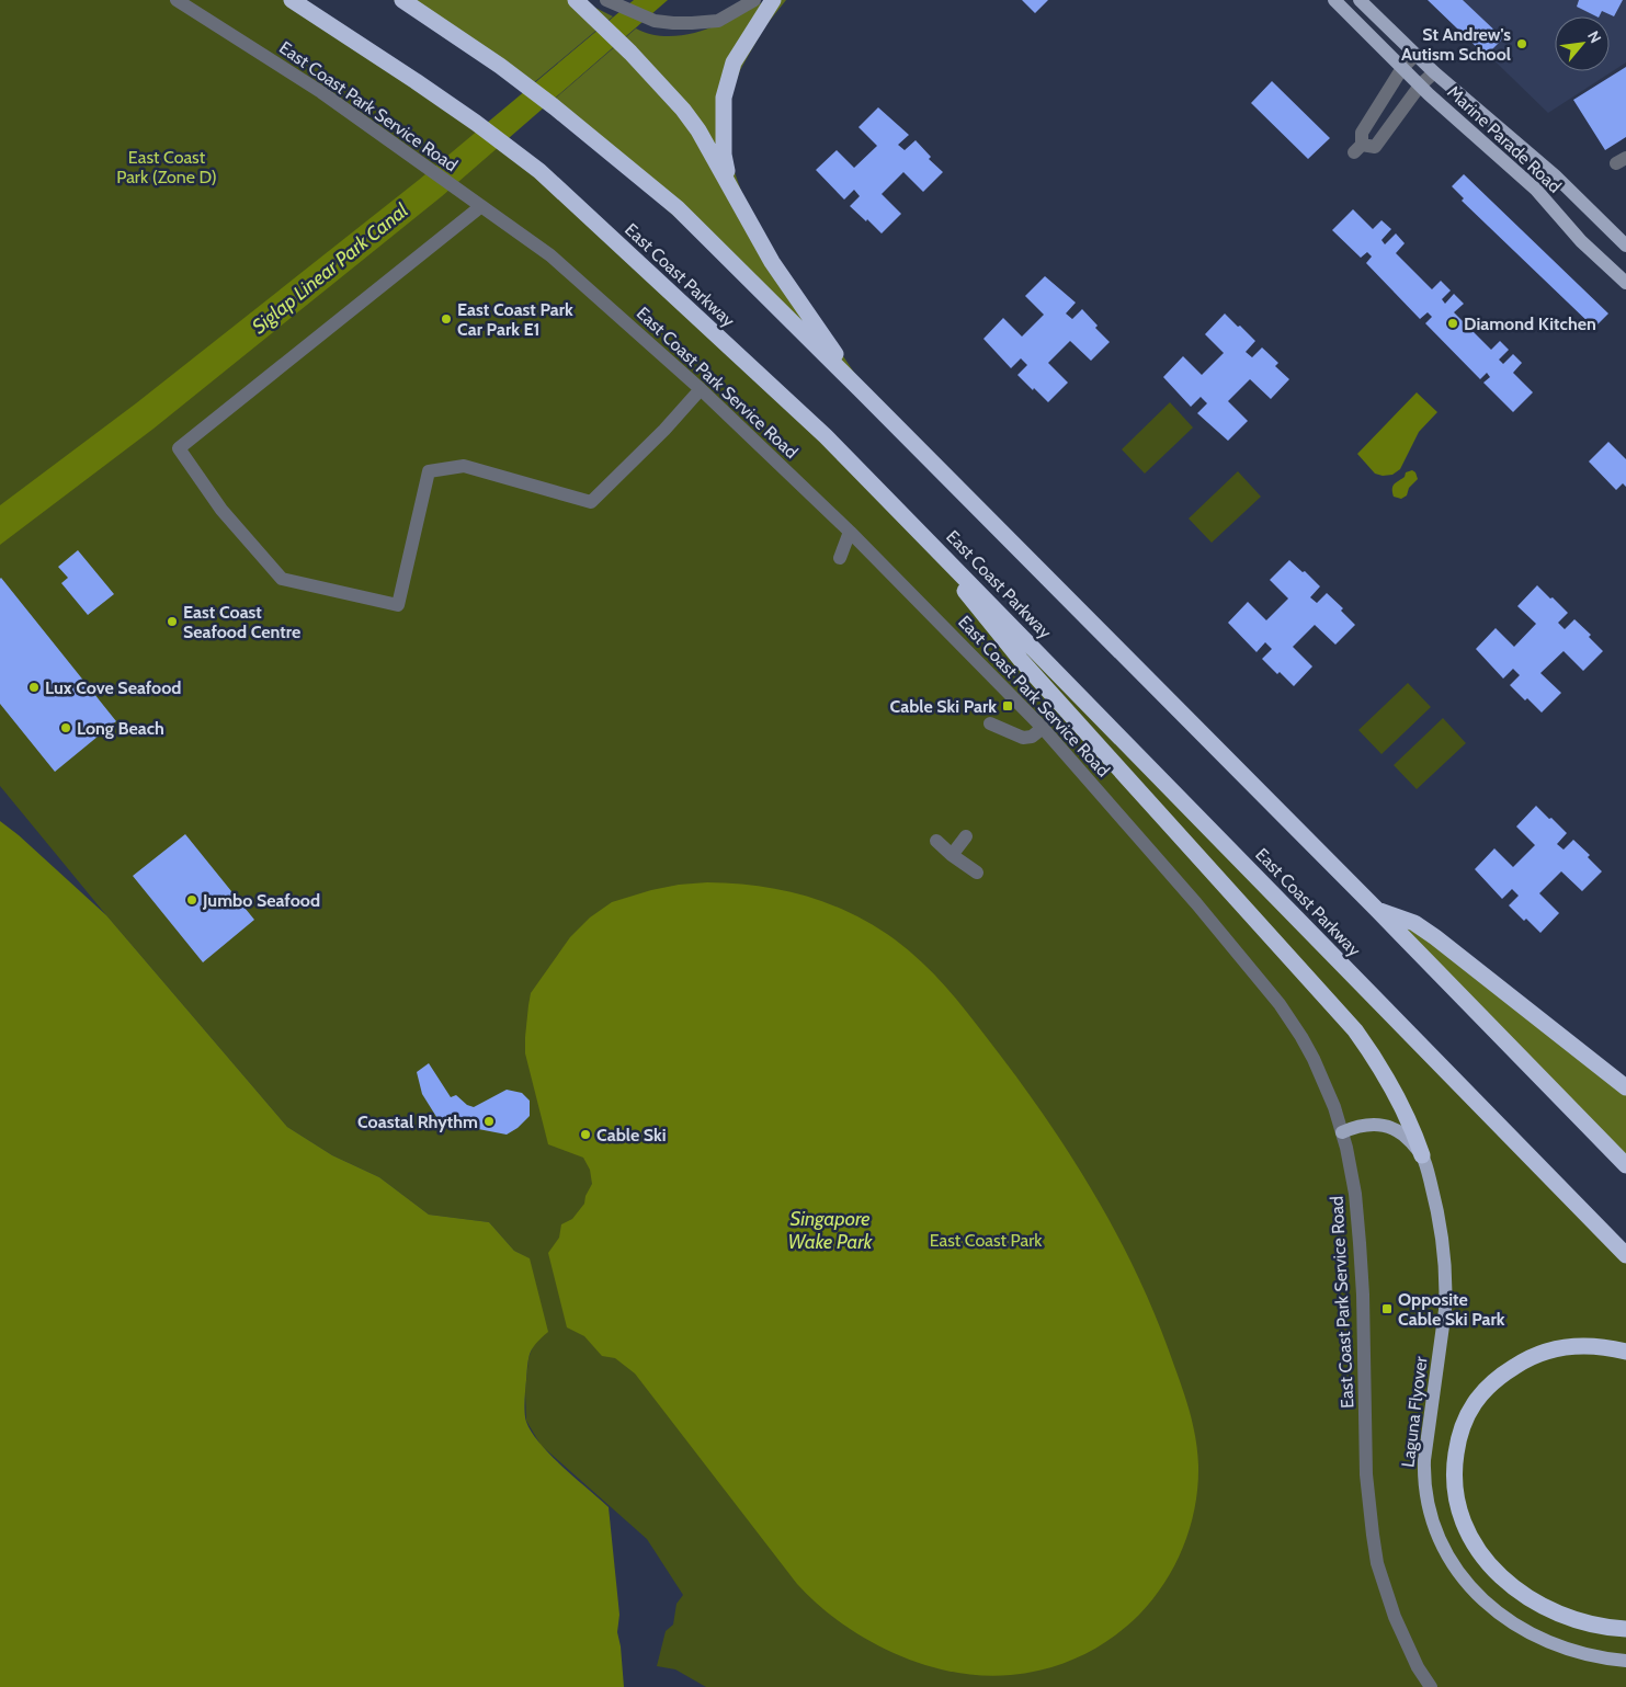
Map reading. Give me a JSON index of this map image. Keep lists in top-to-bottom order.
{
  "streets": {
    "highway": ["East Coast Parkway"],
    "main road": ["Marine Parade Road", "Laguna Flyover"],
    "street": ["East Coast Park Service Road"]
  },
  "water": ["Siglap Linear Park Canal", "Singapore Wake Park"],
  "parks": ["East Coast Park (Zone D)", "East Coast Park"],
  "places": {
    "other": [
      "St Andrew's Autism School",
      "East Coast Park Car Park E1",
      "Diamond Kitchen",
      "East Coast Seafood Centre",
      "Lux Cove Seafood",
      "Long Beach",
      "Jumbo Seafood",
      "Coastal Rhythm",
      "Cable Ski"
    ],
    "transit": ["Cable Ski Park", "Opposite Cable Ski Park"]
  },
  "north": "top right"
}
